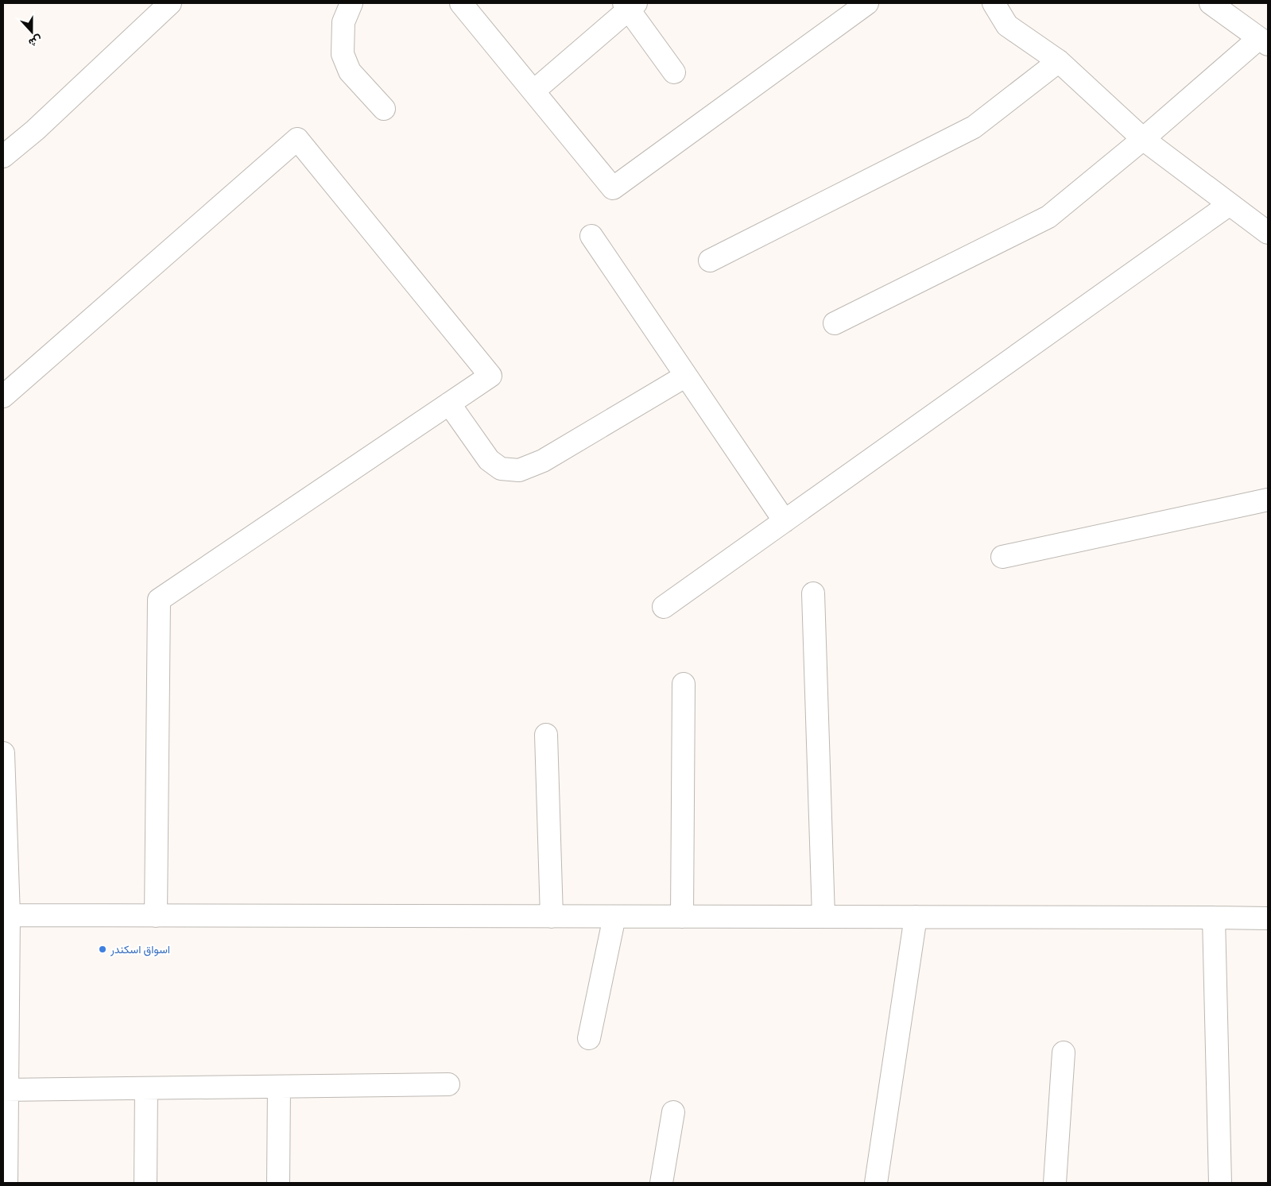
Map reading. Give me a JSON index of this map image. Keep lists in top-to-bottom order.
{
  "places": ["اسواق اسكندر"],
  "north": "bottom"
}
